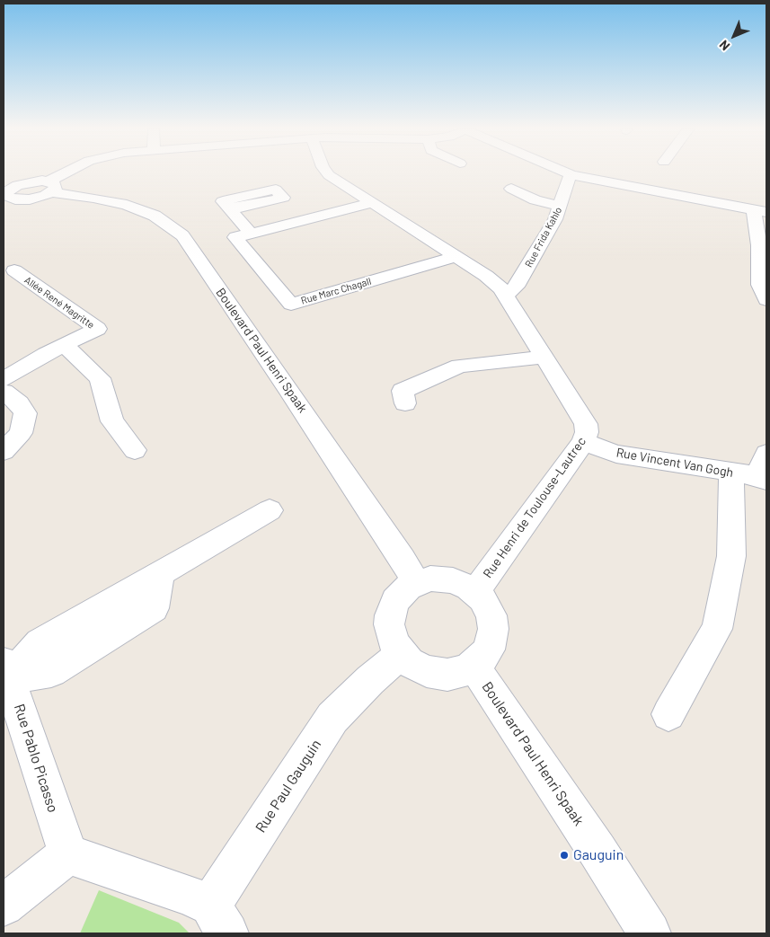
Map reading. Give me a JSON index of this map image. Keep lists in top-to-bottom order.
{
  "streets": {
    "street": [
      "Rue Frida Kahlo",
      "Rue Marc Chagall",
      "Allée René Magritte",
      "Boulevard Paul Henri Spaak",
      "Rue Vincent Van Gogh",
      "Rue Henri de Toulouse-Lautrec",
      "Rue Pablo Picasso",
      "Rue Paul Gauguin"
    ]
  },
  "crossings": [
    ["Rue Frida Kahlo", "Rue Henri de Toulouse-Lautrec"],
    ["Rue Marc Chagall", "Rue Henri de Toulouse-Lautrec"],
    ["Boulevard Paul Henri Spaak", "Rue Henri de Toulouse-Lautrec"],
    ["Boulevard Paul Henri Spaak", "Rue Paul Gauguin"],
    ["Rue Vincent Van Gogh", "Rue Henri de Toulouse-Lautrec"],
    ["Rue Henri de Toulouse-Lautrec", "Rue Paul Gauguin"]
  ],
  "places": ["Gauguin"],
  "north": "bottom left"
}
